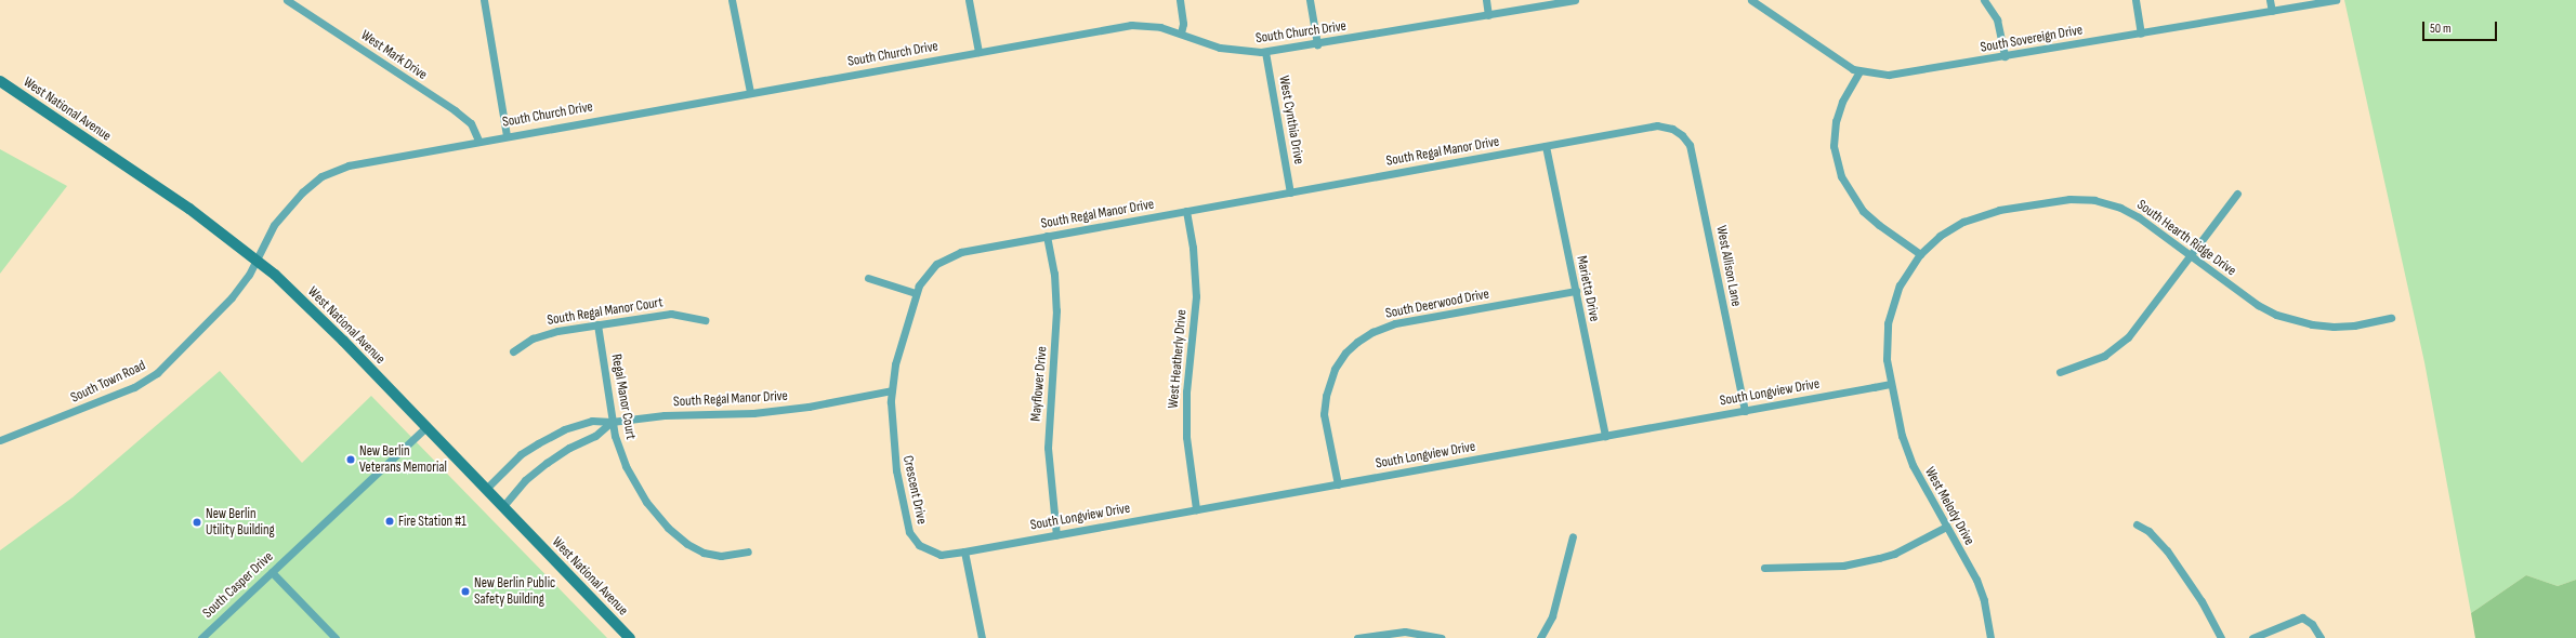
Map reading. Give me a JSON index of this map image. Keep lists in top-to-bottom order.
{
  "streets": {
    "main road": ["West National Avenue"],
    "street": [
      "South Church Drive",
      "South Sovereign Drive",
      "West Mark Drive",
      "West Cynthia Drive",
      "South Regal Manor Drive",
      "South Hearth Ridge Drive",
      "West Allison Lane",
      "Marietta Drive",
      "South Deerwood Drive",
      "South Regal Manor Court",
      "West Heatherly Drive",
      "South Town Road",
      "Mayflower Drive",
      "South Longview Drive",
      "Regal Manor Court",
      "Crescent Drive",
      "West Melody Drive",
      "South Casper Drive"
    ]
  },
  "crossings": [
    ["South Church Drive", "West Mark Drive"],
    ["South Church Drive", "West National Avenue"],
    ["South Church Drive", "West Cynthia Drive"],
    ["South Church Drive", "South Town Road"],
    ["West National Avenue", "South Regal Manor Drive"],
    ["West National Avenue", "South Town Road"],
    ["West National Avenue", "South Casper Drive"],
    ["West Cynthia Drive", "South Regal Manor Drive"],
    ["South Regal Manor Drive", "West Allison Lane"],
    ["South Regal Manor Drive", "Marietta Drive"],
    ["South Regal Manor Drive", "West Heatherly Drive"],
    ["South Regal Manor Drive", "Mayflower Drive"],
    ["South Regal Manor Drive", "Regal Manor Court"],
    ["South Regal Manor Drive", "Crescent Drive"],
    ["South Hearth Ridge Drive", "South Longview Drive"],
    ["South Hearth Ridge Drive", "West Melody Drive"],
    ["West Allison Lane", "South Longview Drive"],
    ["Marietta Drive", "South Deerwood Drive"],
    ["Marietta Drive", "South Longview Drive"],
    ["South Deerwood Drive", "South Longview Drive"],
    ["South Regal Manor Court", "Regal Manor Court"],
    ["West Heatherly Drive", "South Longview Drive"],
    ["Mayflower Drive", "South Longview Drive"],
    ["South Longview Drive", "Crescent Drive"],
    ["South Longview Drive", "West Melody Drive"]
  ],
  "places": [
    "New Berlin Veterans Memorial",
    "Fire Station #1",
    "New Berlin Utility Building",
    "New Berlin Public Safety Building"
  ],
  "scale_bar": "50 m"
}
